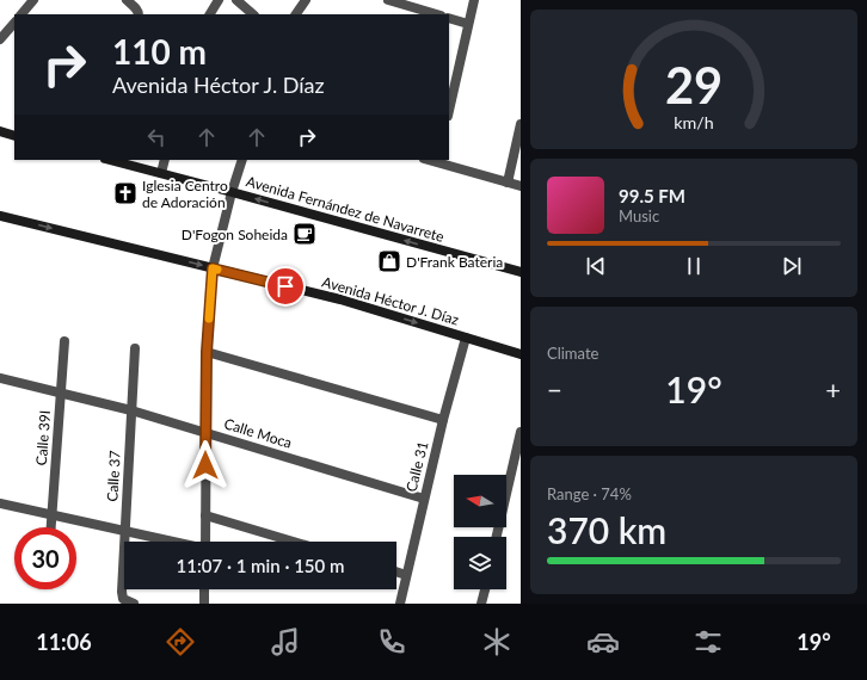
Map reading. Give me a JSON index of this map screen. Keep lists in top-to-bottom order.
{
  "streets": {
    "street": [
      "Avenida Fernández de Navarrete",
      "Avenida Héctor J. Díaz",
      "Calle Moca",
      "Calle 39I",
      "Calle 31",
      "Calle 37"
    ]
  },
  "crossings": [
    ["Avenida Héctor J. Díaz", "Calle 31"],
    ["Calle Moca", "Calle 39I"],
    ["Calle Moca", "Calle 31"],
    ["Calle Moca", "Calle 37"]
  ],
  "one_way": ["Avenida Fernández de Navarrete", "Avenida Héctor J. Díaz"],
  "places": {
    "church": ["Iglesia Centro de Adoración"],
    "cafe": ["D'Fogon Soheida"],
    "shop": ["D'Frank Bateria"]
  },
  "north": "left",
  "page": {
    "turn": ["110 m", "Avenida Héctor J. Díaz"],
    "song": ["99.5 FM", "Music"],
    "tile": [
      "Climate",
      ["Range · 74%", "370 km"]
    ],
    "heat": ["−", "19°", "+"],
    "limit": "30",
    "trip": "11:07 · 1 min · 150 m",
    "tabs": ["11:06", "19°"],
    "gauge": ["29", "km/h"]
  }
}
